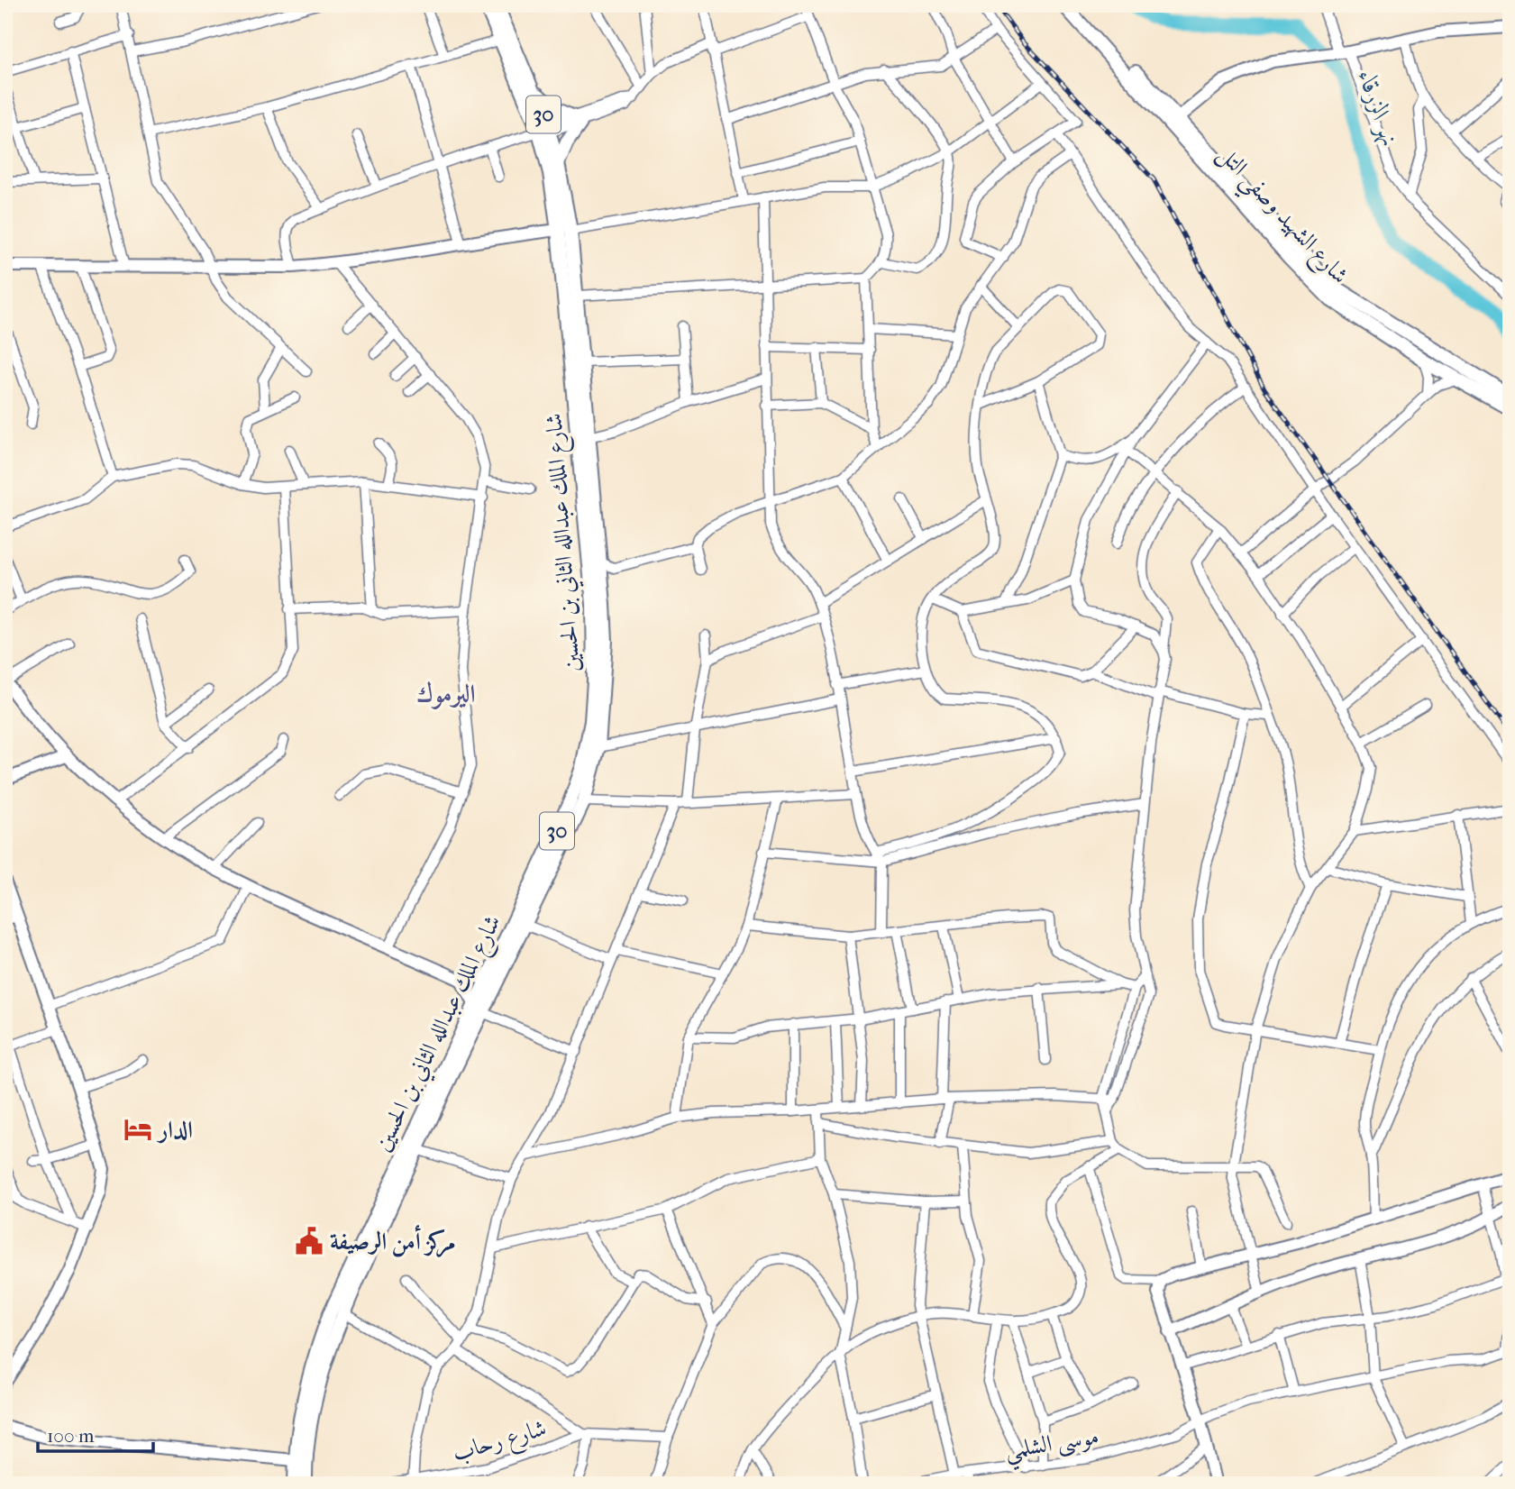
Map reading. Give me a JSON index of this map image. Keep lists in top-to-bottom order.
{
  "streets": {
    "main road": ["30", "شارع الشهيد وصفي التل", "شارع الملك عبدالله الثاني بن الحسين"],
    "street": ["شارع رحاب", "موسى الشلمي"]
  },
  "districts": ["اليرموك"],
  "water": ["نهر الزرقاء"],
  "places": {
    "hotel": ["الدار"],
    "public building": ["مركز أمن الرصيفة"]
  },
  "scale_bar": "100 m"
}
